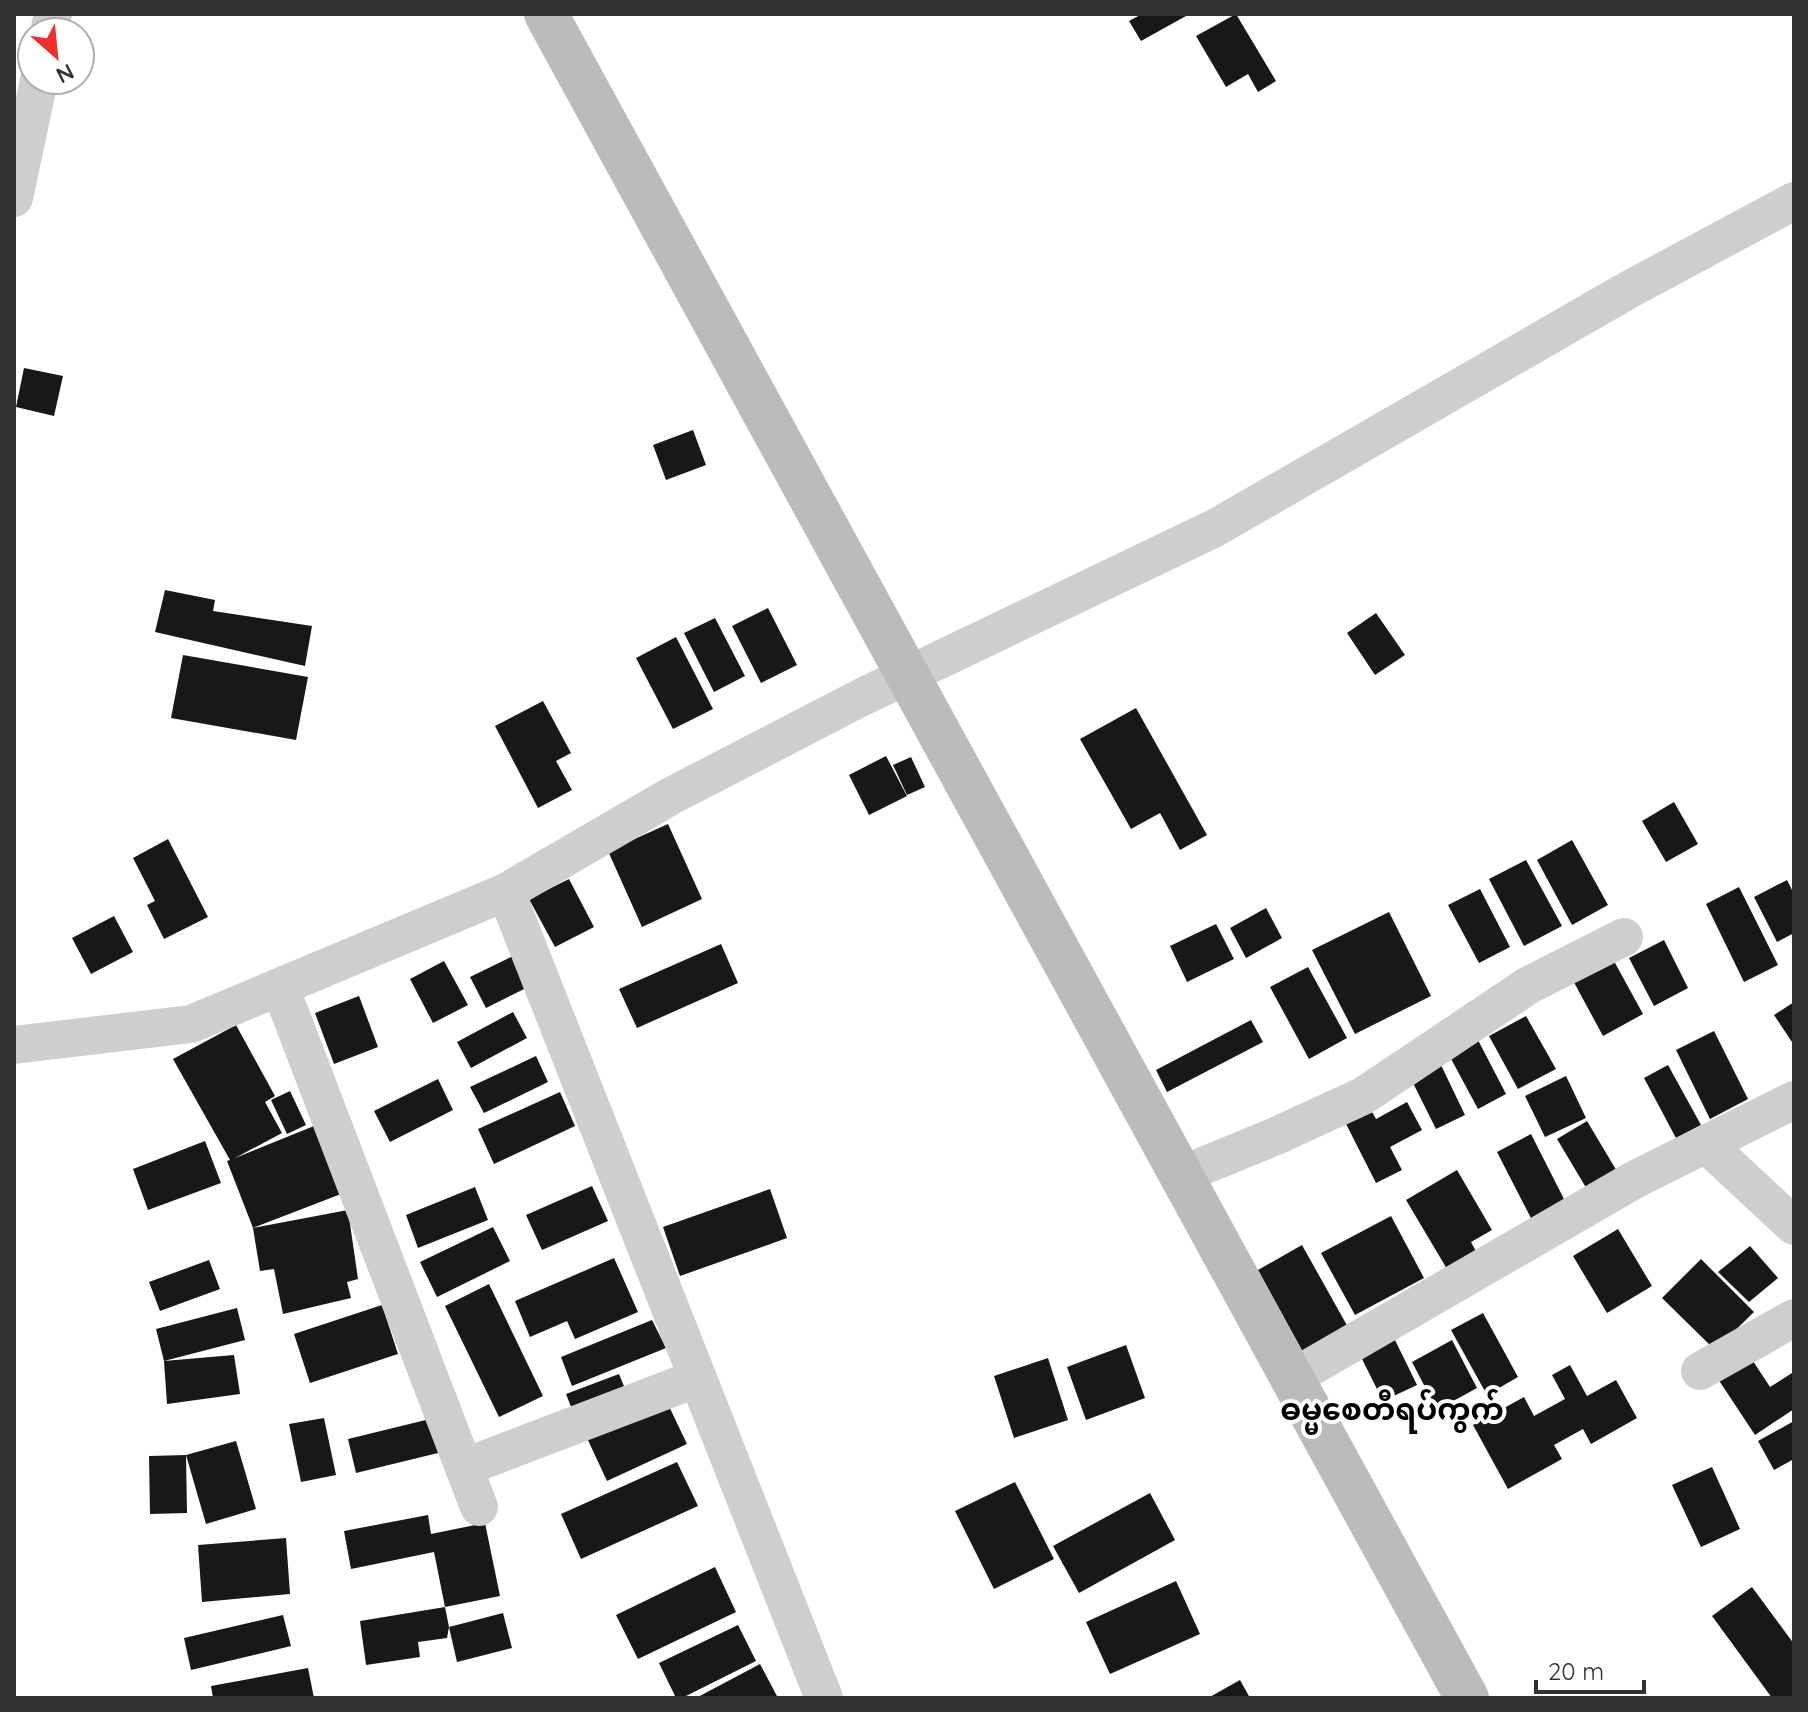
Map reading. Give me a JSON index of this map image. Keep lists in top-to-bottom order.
{
  "districts": ["ဓမ္မစေတီရပ်ကွက်"],
  "scale_bar": "20 m",
  "north": "bottom right"
}
